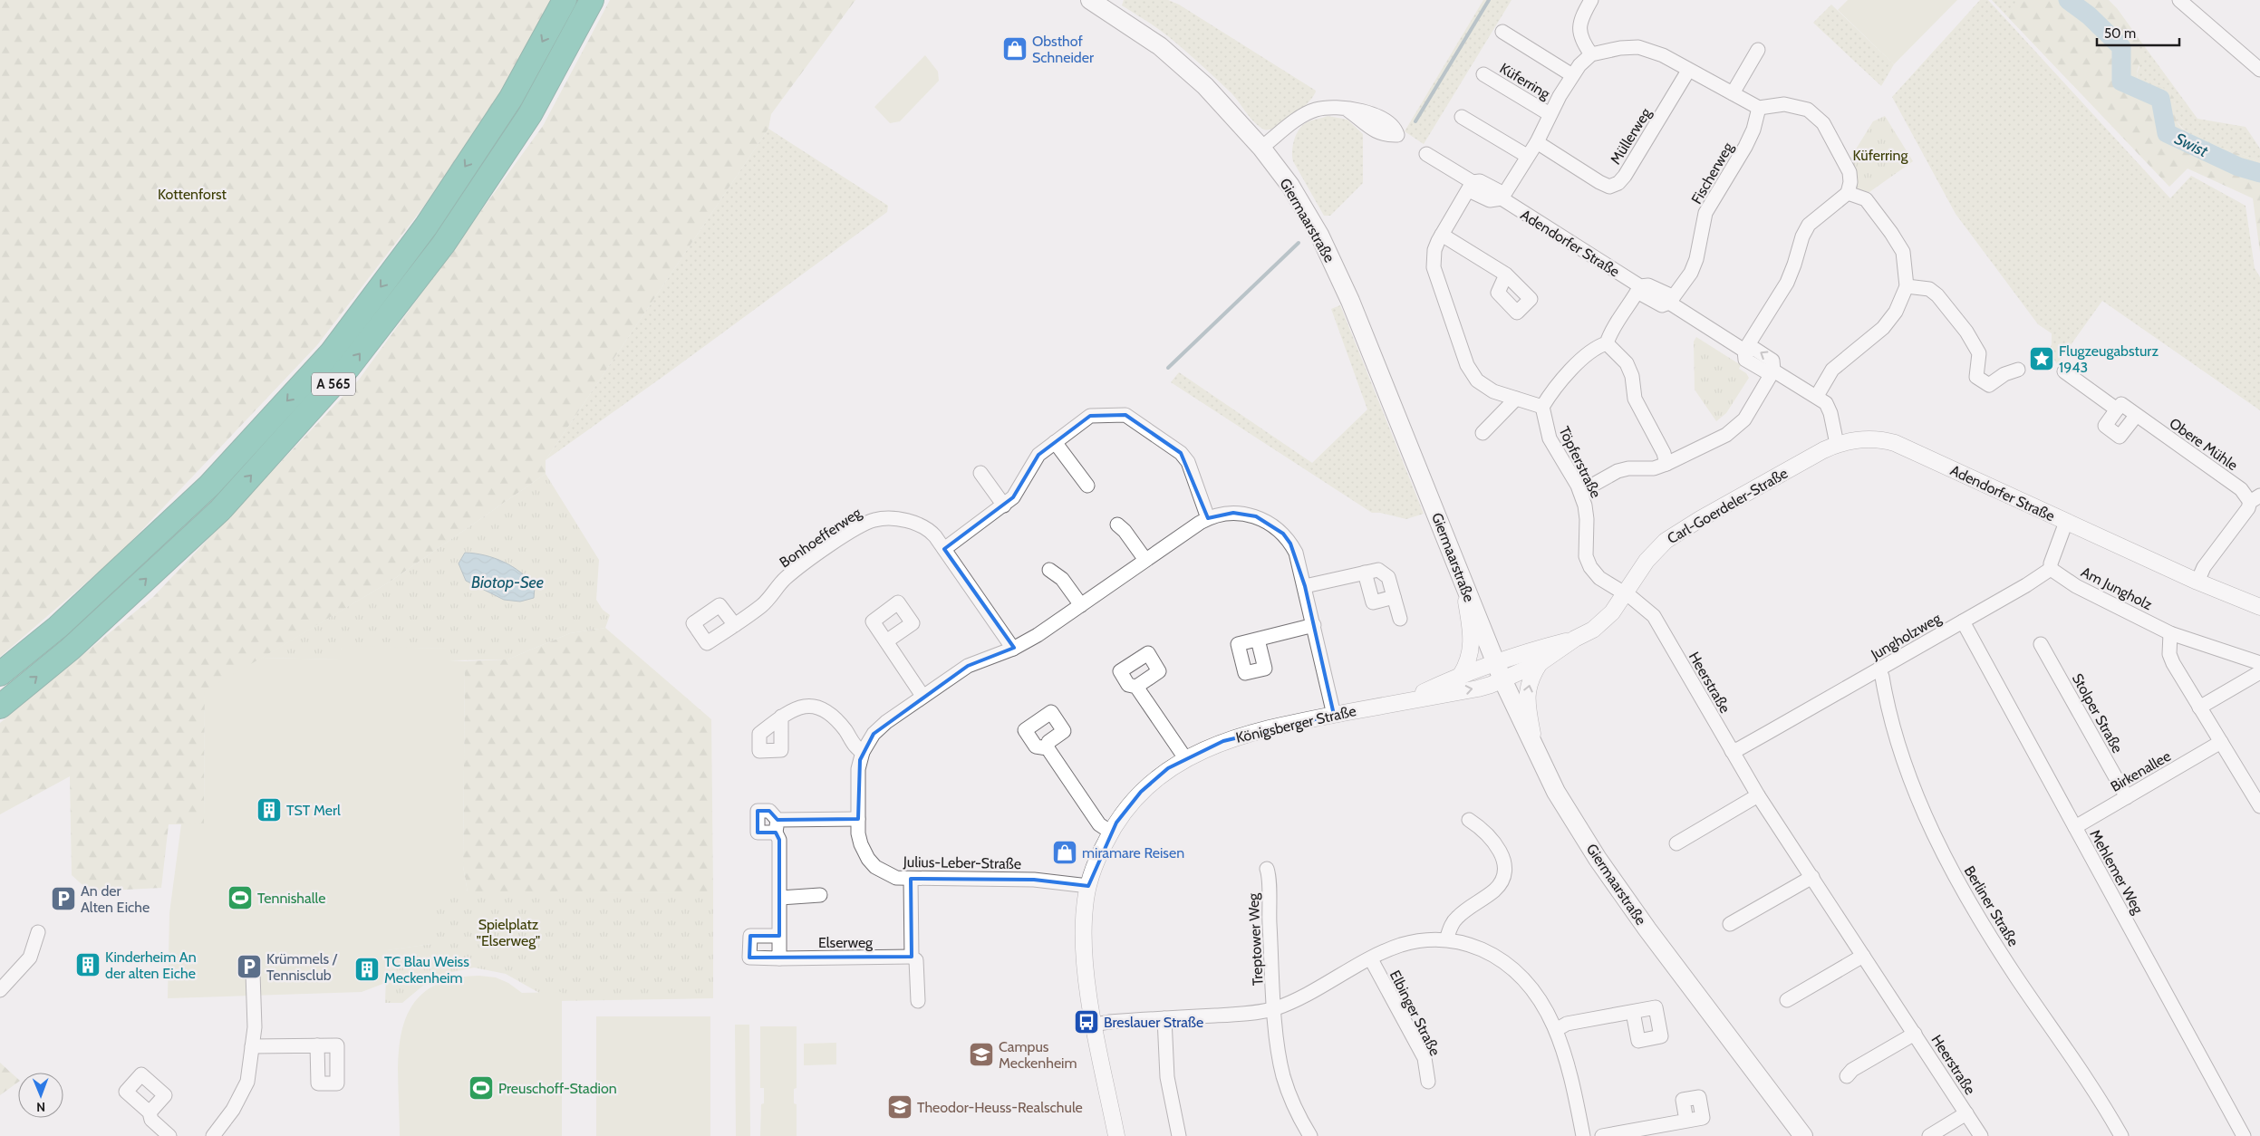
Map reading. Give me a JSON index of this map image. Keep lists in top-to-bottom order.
{
  "streets": {
    "highway": ["A 565"],
    "main road": ["Giermaarstraße"],
    "street": [
      "Küferring",
      "Müllerweg",
      "Fischerweg",
      "Adendorfer Straße",
      "Obere Mühle",
      "Töpferstraße",
      "Carl-Goerdeler-Straße",
      "Bonhoefferweg",
      "Am Jungholz",
      "Jungholzweg",
      "Heerstraße",
      "Stolper Straße",
      "Königsberger Straße",
      "Birkenallee",
      "Julius-Leber-Straße",
      "Mehlemer Weg",
      "Berliner Straße",
      "Treptower Weg",
      "Elserweg",
      "Elbinger Straße"
    ]
  },
  "crossings": [
    ["Küferring", "Müllerweg"],
    ["Küferring", "Adendorfer Straße"],
    ["Fischerweg", "Adendorfer Straße"],
    ["Giermaarstraße", "Carl-Goerdeler-Straße"],
    ["Giermaarstraße", "Königsberger Straße"],
    ["Adendorfer Straße", "Obere Mühle"],
    ["Adendorfer Straße", "Carl-Goerdeler-Straße"],
    ["Töpferstraße", "Carl-Goerdeler-Straße"],
    ["Töpferstraße", "Heerstraße"],
    ["Carl-Goerdeler-Straße", "Heerstraße"],
    ["Carl-Goerdeler-Straße", "Königsberger Straße"],
    ["Bonhoefferweg", "Julius-Leber-Straße"],
    ["Am Jungholz", "Jungholzweg"],
    ["Jungholzweg", "Heerstraße"],
    ["Jungholzweg", "Mehlemer Weg"],
    ["Jungholzweg", "Berliner Straße"],
    ["Stolper Straße", "Birkenallee"],
    ["Königsberger Straße", "Julius-Leber-Straße"],
    ["Birkenallee", "Mehlemer Weg"]
  ],
  "water": ["Swist", "Biotop-See"],
  "parks": ["Küferring", "Kottenforst", "Spielplatz \"Elserweg\""],
  "places": {
    "shop": ["Obsthof Schneider", "miramare Reisen"],
    "place": ["Flugzeugabsturz 1943"],
    "building": ["TST Merl", "Kinderheim An der alten Eiche", "TC Blau Weiss Meckenheim"],
    "sports": ["Tennishalle", "Preuschoff-Stadion"],
    "parking": ["An der Alten Eiche", "Krümmels / Tennisclub"],
    "bus stop": ["Breslauer Straße"],
    "school or university": ["Campus Meckenheim", "Theodor-Heuss-Realschule"]
  },
  "scale_bar": "50 m",
  "north": "bottom"
}
